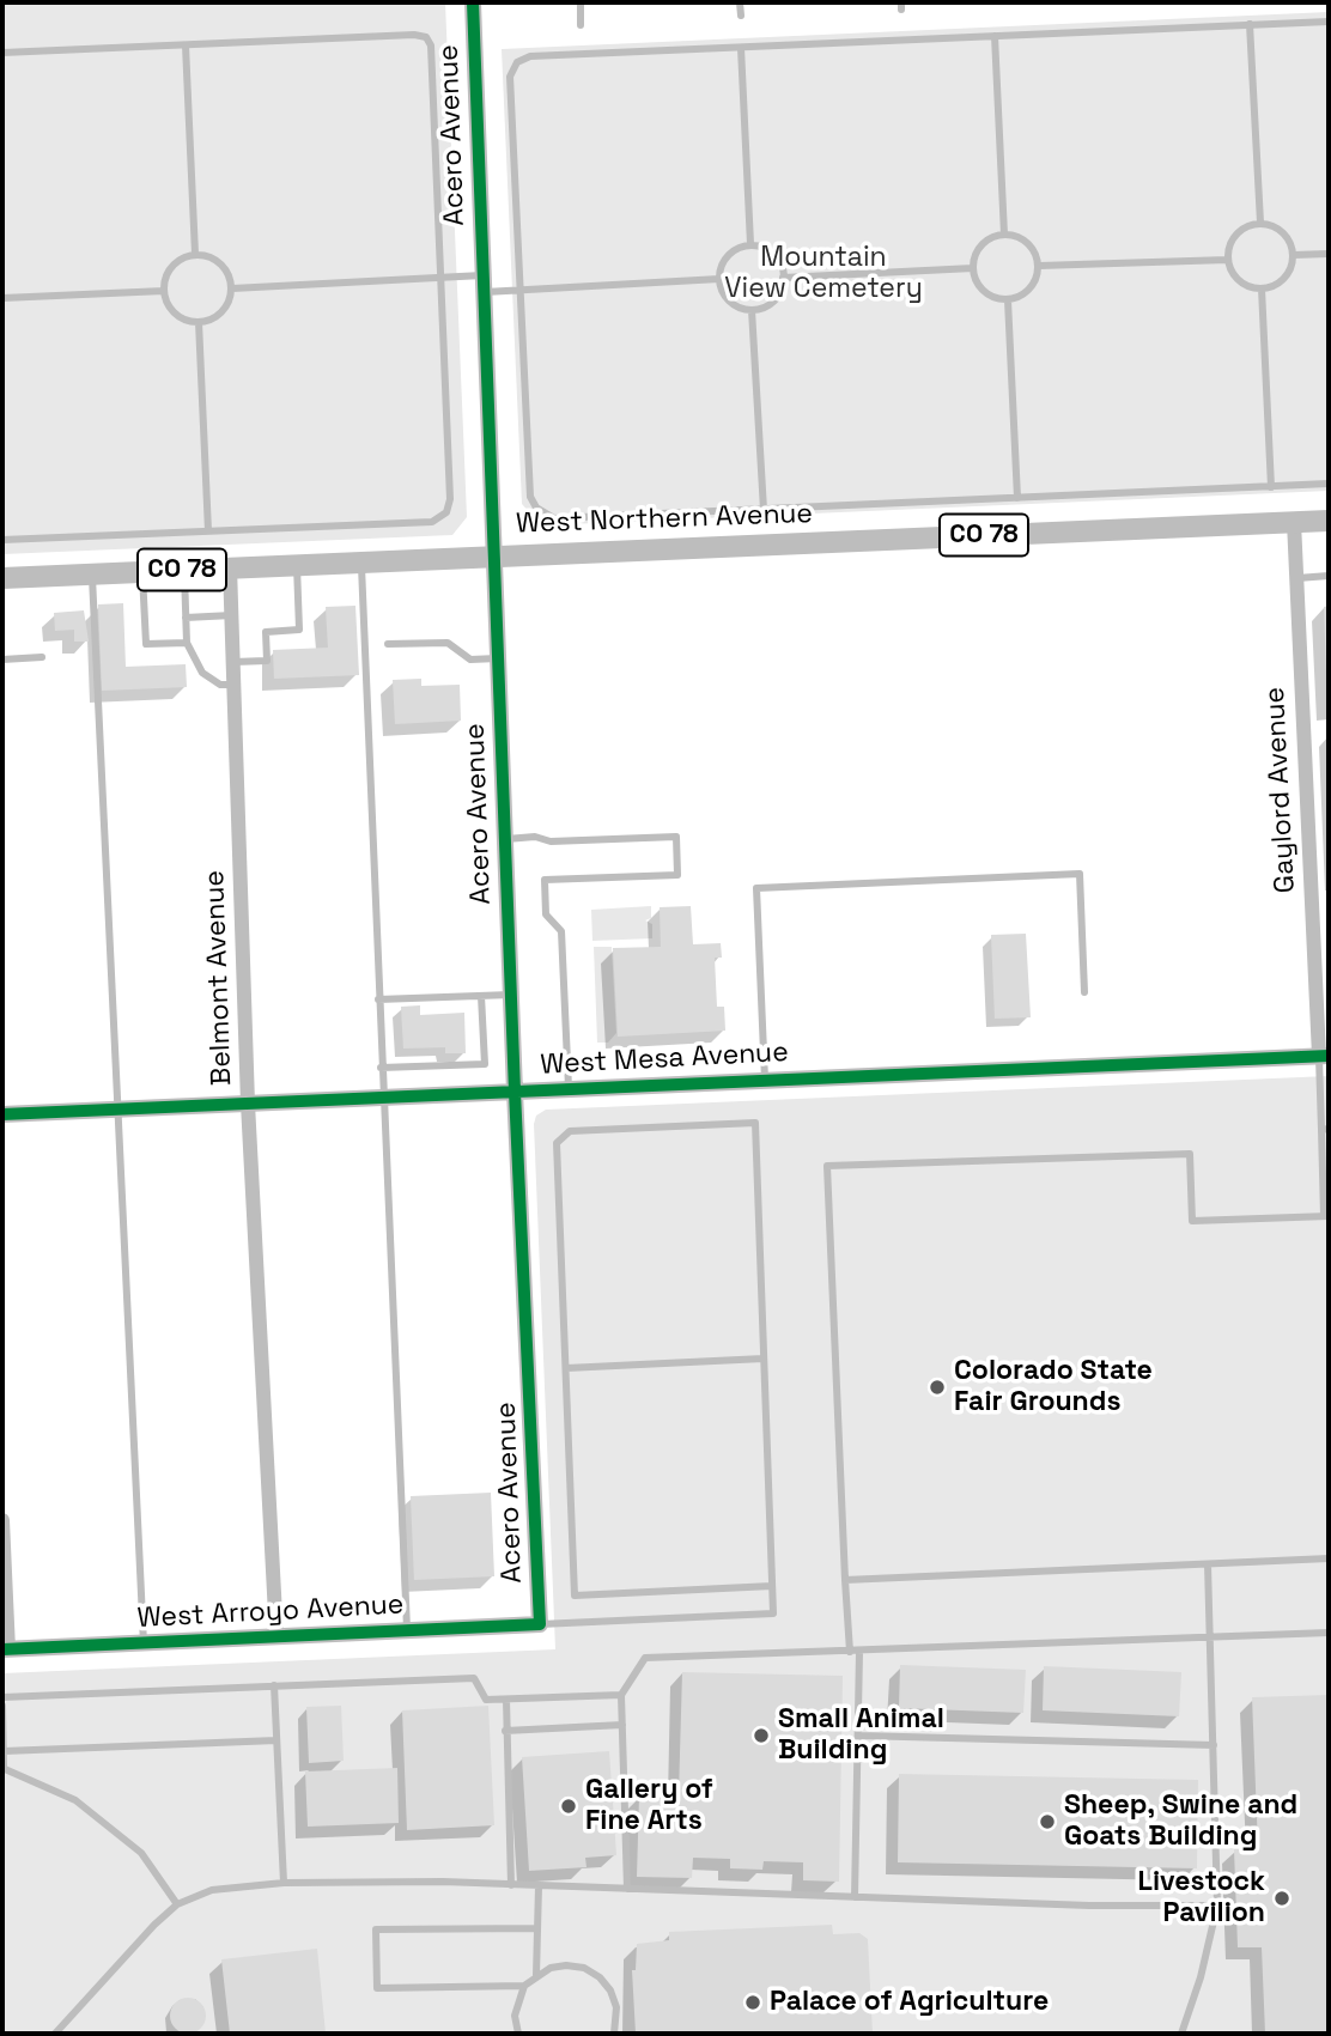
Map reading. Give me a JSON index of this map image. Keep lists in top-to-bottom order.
{
  "streets": {
    "main road": ["West Northern Avenue", "CO 78"],
    "street": [
      "Acero Avenue",
      "Gaylord Avenue",
      "Belmont Avenue",
      "West Mesa Avenue",
      "West Arroyo Avenue"
    ]
  },
  "crossings": [
    ["Acero Avenue", "West Northern Avenue"],
    ["Acero Avenue", "West Mesa Avenue"],
    ["Acero Avenue", "West Arroyo Avenue"],
    ["West Northern Avenue", "Gaylord Avenue"],
    ["West Northern Avenue", "Belmont Avenue"],
    ["Gaylord Avenue", "West Mesa Avenue"],
    ["Belmont Avenue", "West Mesa Avenue"],
    ["Belmont Avenue", "West Arroyo Avenue"]
  ],
  "parks": ["Mountain View Cemetery"],
  "places": [
    "Colorado State Fair Grounds",
    "Small Animal Building",
    "Gallery of Fine Arts",
    "Sheep, Swine and Goats Building",
    "Livestock Pavilion",
    "Palace of Agriculture"
  ]
}
